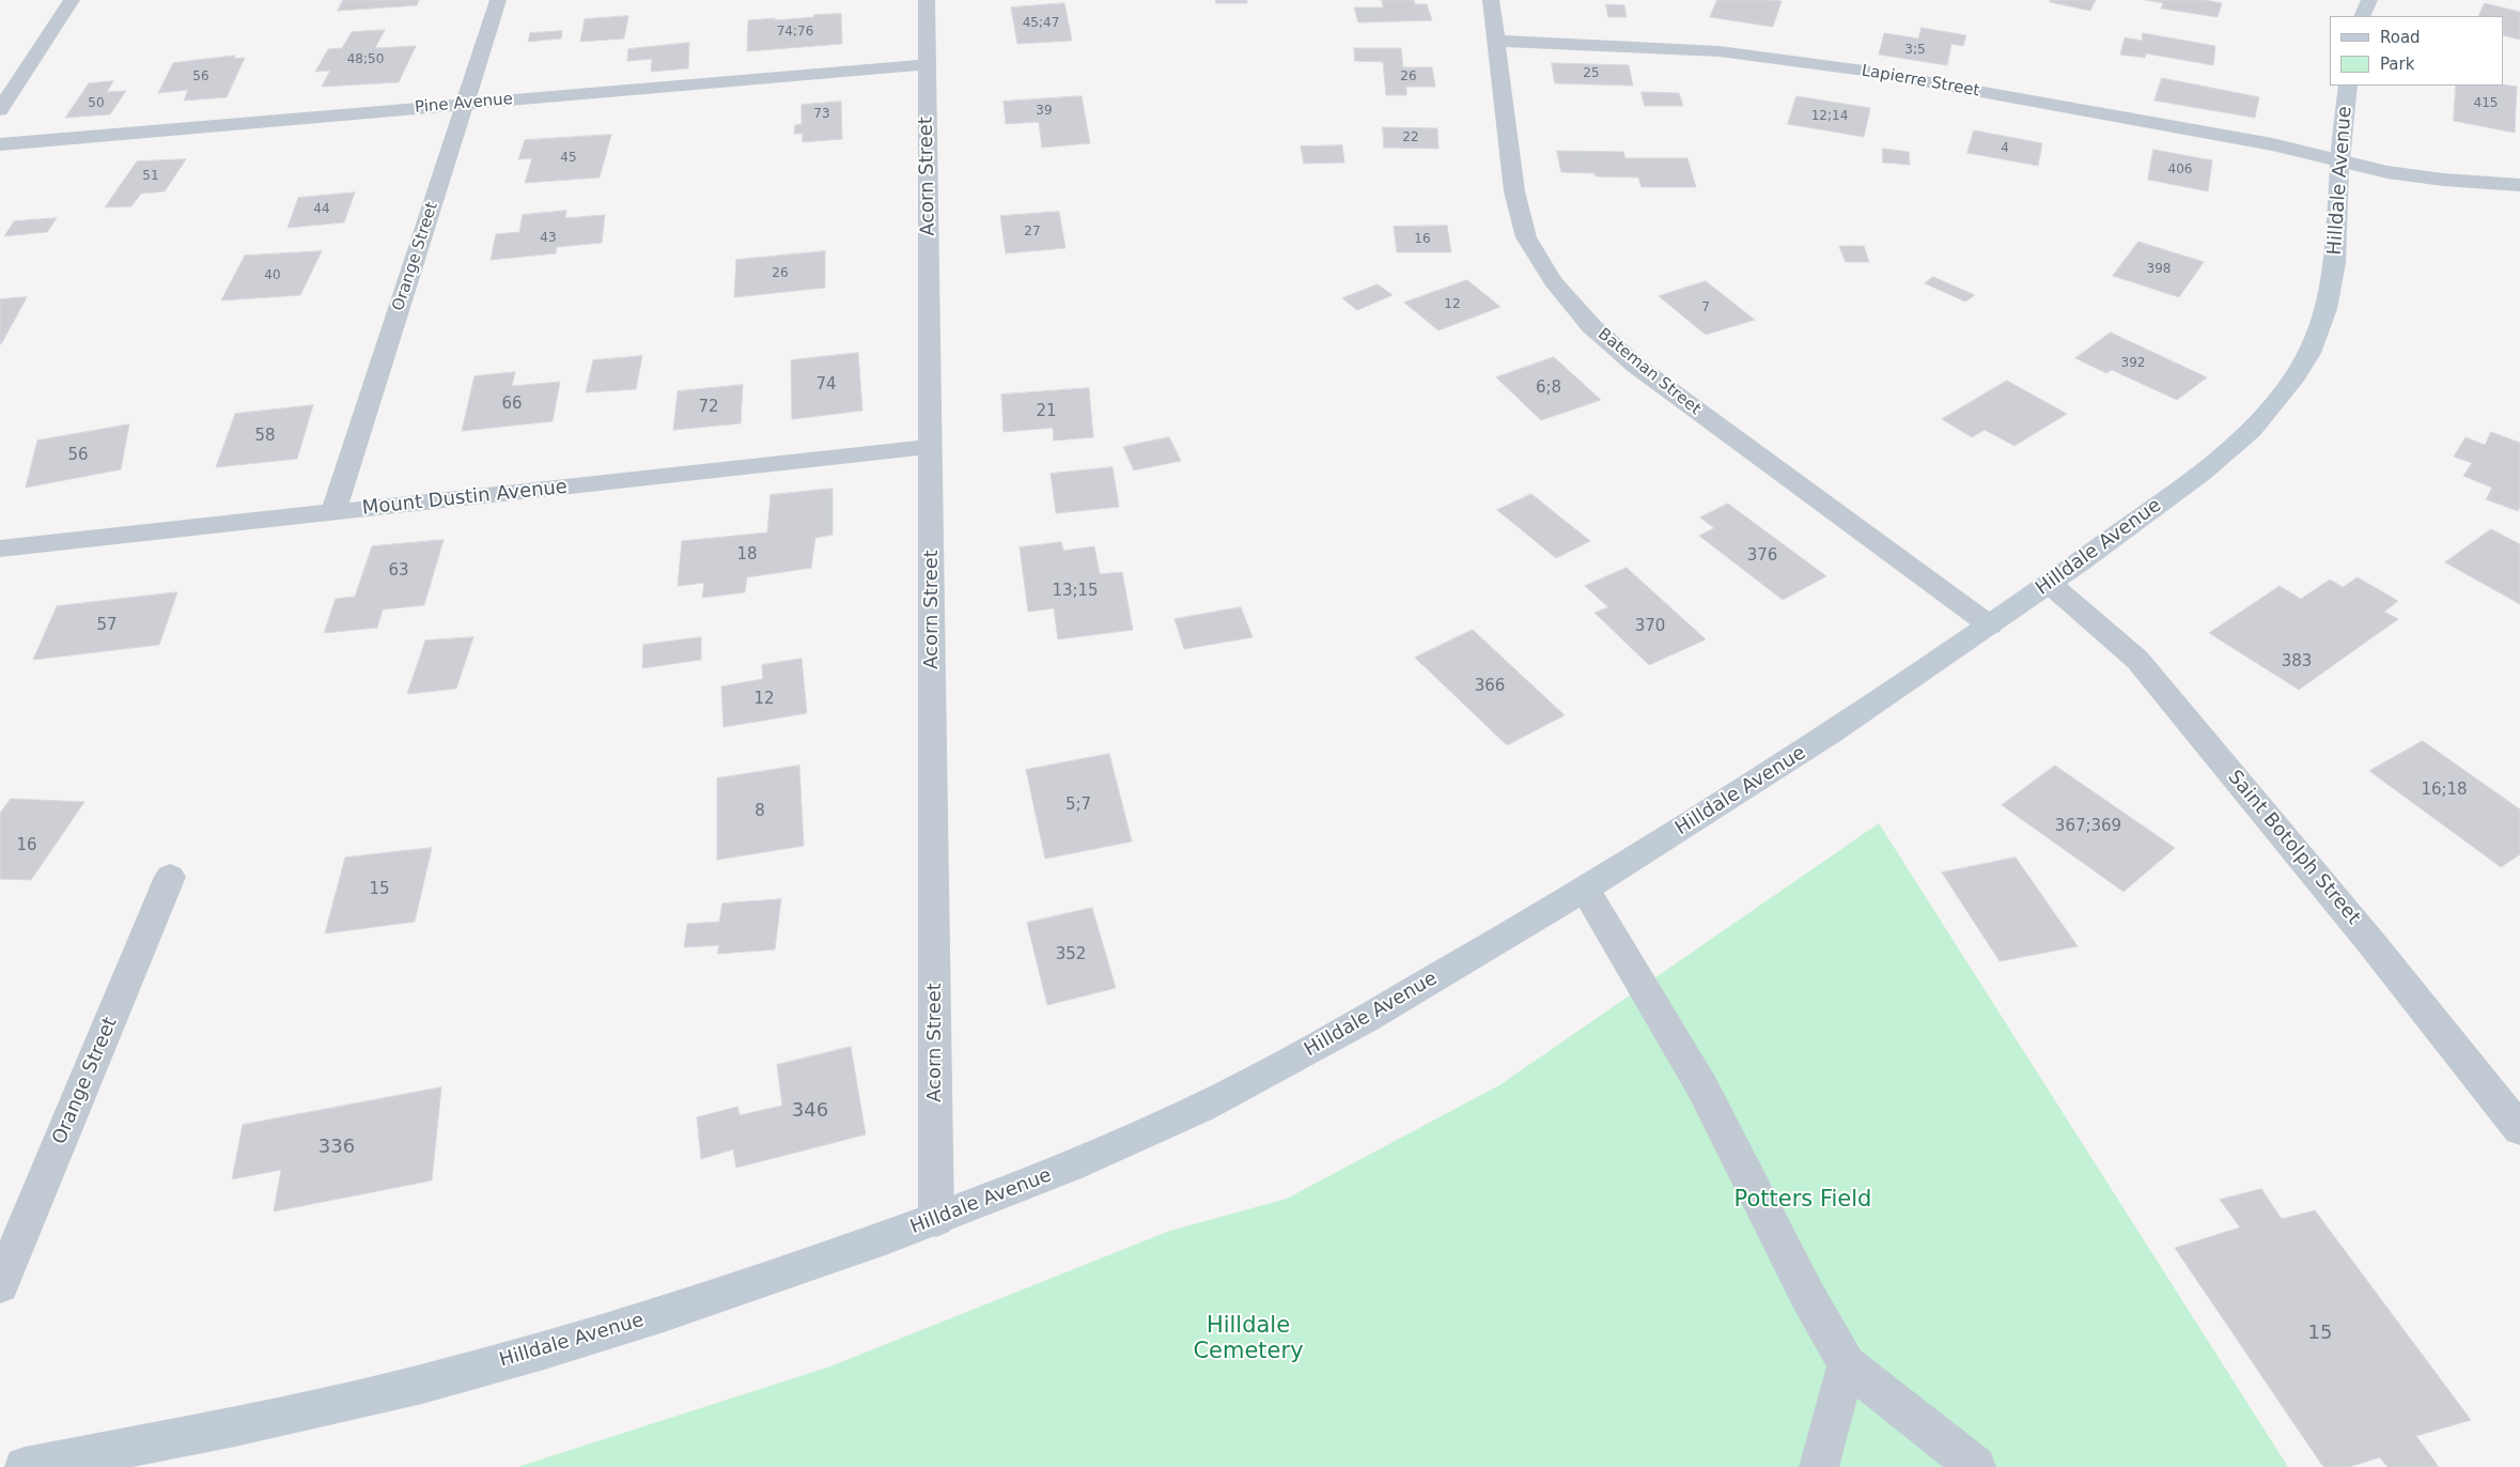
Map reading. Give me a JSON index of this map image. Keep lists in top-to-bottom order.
{
  "streets": {
    "main road": ["Hilldale Avenue"],
    "street": [
      "Lapierre Street",
      "Pine Avenue",
      "Acorn Street",
      "Orange Street",
      "Bateman Street",
      "Mount Dustin Avenue",
      "Saint Botolph Street"
    ]
  },
  "crossings": [
    ["Lapierre Street", "Hilldale Avenue"],
    ["Lapierre Street", "Bateman Street"],
    ["Pine Avenue", "Acorn Street"],
    ["Pine Avenue", "Orange Street"],
    ["Acorn Street", "Hilldale Avenue"],
    ["Acorn Street", "Mount Dustin Avenue"],
    ["Hilldale Avenue", "Bateman Street"],
    ["Hilldale Avenue", "Saint Botolph Street"],
    ["Orange Street", "Mount Dustin Avenue"]
  ],
  "parks": ["Potters Field", "Hilldale Cemetery"],
  "house_numbers": [
    "45;47",
    "74;76",
    "3;5",
    "48;50",
    "25",
    "56",
    "26",
    "50",
    "415",
    "39",
    "73",
    "12;14",
    "22",
    "4",
    "45",
    "406",
    "51",
    "44",
    "27",
    "43",
    "16",
    "398",
    "26",
    "40",
    "12",
    "7",
    "392",
    "74",
    "6;8",
    "66",
    "72",
    "21",
    "58",
    "56",
    "18",
    "376",
    "63",
    "13;15",
    "57",
    "370",
    "383",
    "366",
    "12",
    "16;18",
    "5;7",
    "8",
    "367;369",
    "16",
    "15",
    "352",
    "346",
    "336",
    "15"
  ],
  "legend": ["Road", "Park"]
}
